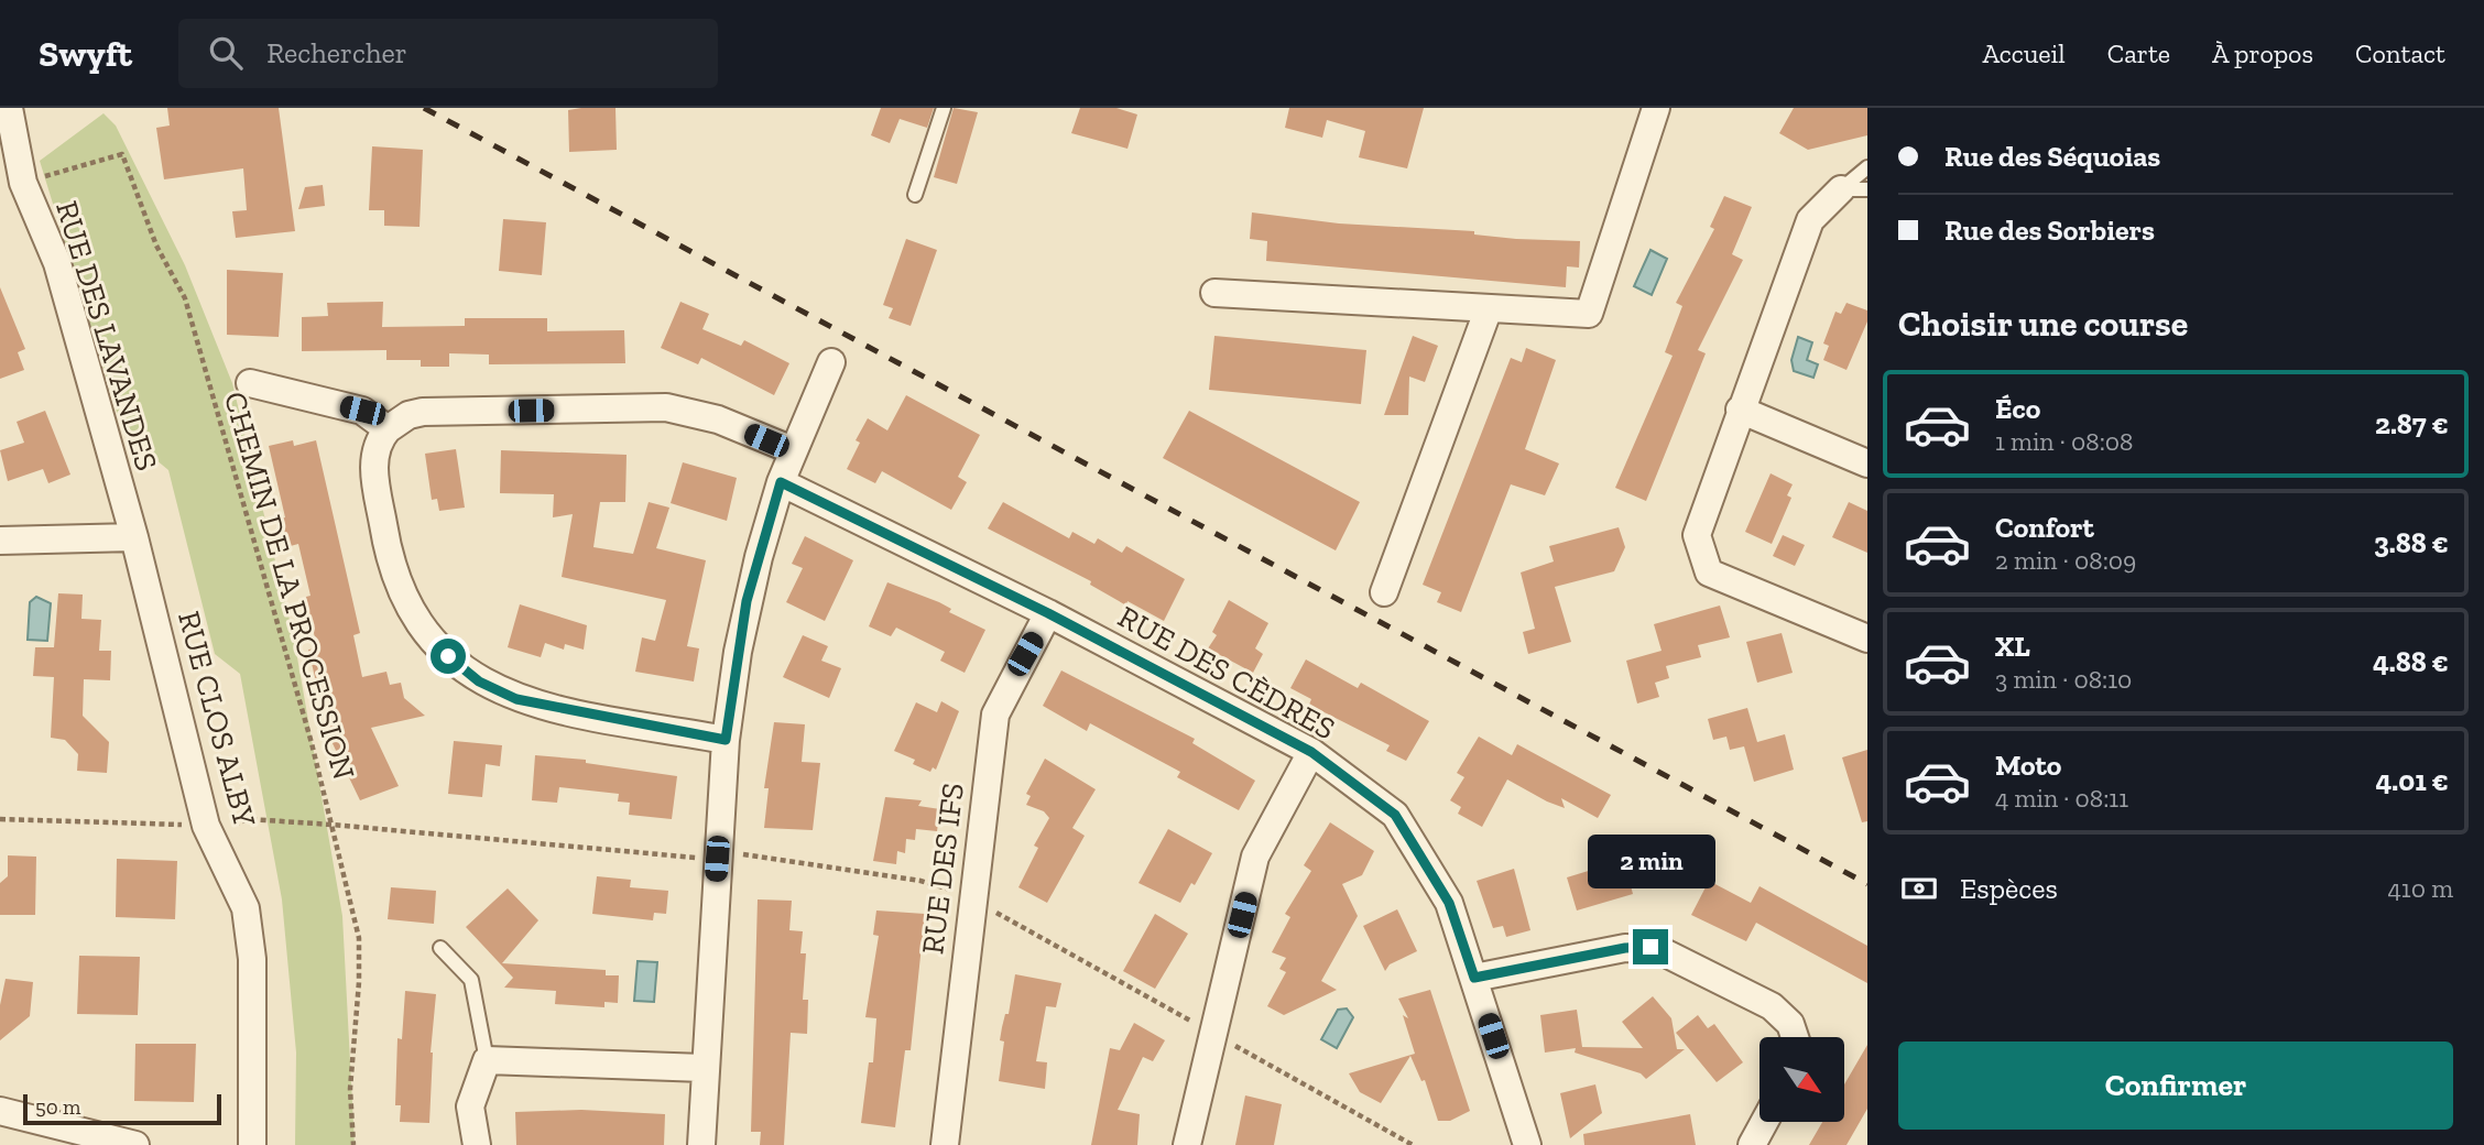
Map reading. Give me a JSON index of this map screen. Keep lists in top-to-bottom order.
{
  "streets": {
    "street": [
      "RUE DES LAVANDES",
      "RUE DES CÈDRES",
      "RUE CLOS ALBY",
      "RUE DES IFS"
    ],
    "path": ["CHEMIN DE LA PROCESSION"]
  },
  "crossings": [
    ["RUE DES LAVANDES", "CHEMIN DE LA PROCESSION"],
    ["RUE DES LAVANDES", "RUE CLOS ALBY"],
    ["RUE DES CÈDRES", "RUE DES IFS"]
  ],
  "scale_bar": "50 m",
  "north": "bottom right",
  "page": {
    "header": "Swyft",
    "search": "Rechercher",
    "nav": [
      "Accueil",
      "Carte",
      "À propos",
      "Contact"
    ],
    "banner": ["Rue des Séquoias", "Rue des Sorbiers"],
    "heading": "Choisir une course",
    "list": [
      {
        "name": "Éco",
        "note": "1 min · 08:08",
        "value": "2.87 €"
      },
      {
        "name": "Confort",
        "note": "2 min · 08:09",
        "value": "3.88 €"
      },
      {
        "name": "XL",
        "note": "3 min · 08:10",
        "value": "4.88 €"
      },
      {
        "name": "Moto",
        "note": "4 min · 08:11",
        "value": "4.01 €"
      }
    ],
    "bubble": "2 min",
    "pay": ["Espèces", "410 m"],
    "buttons": "Confirmer",
    "scale": "50 m"
  }
}
